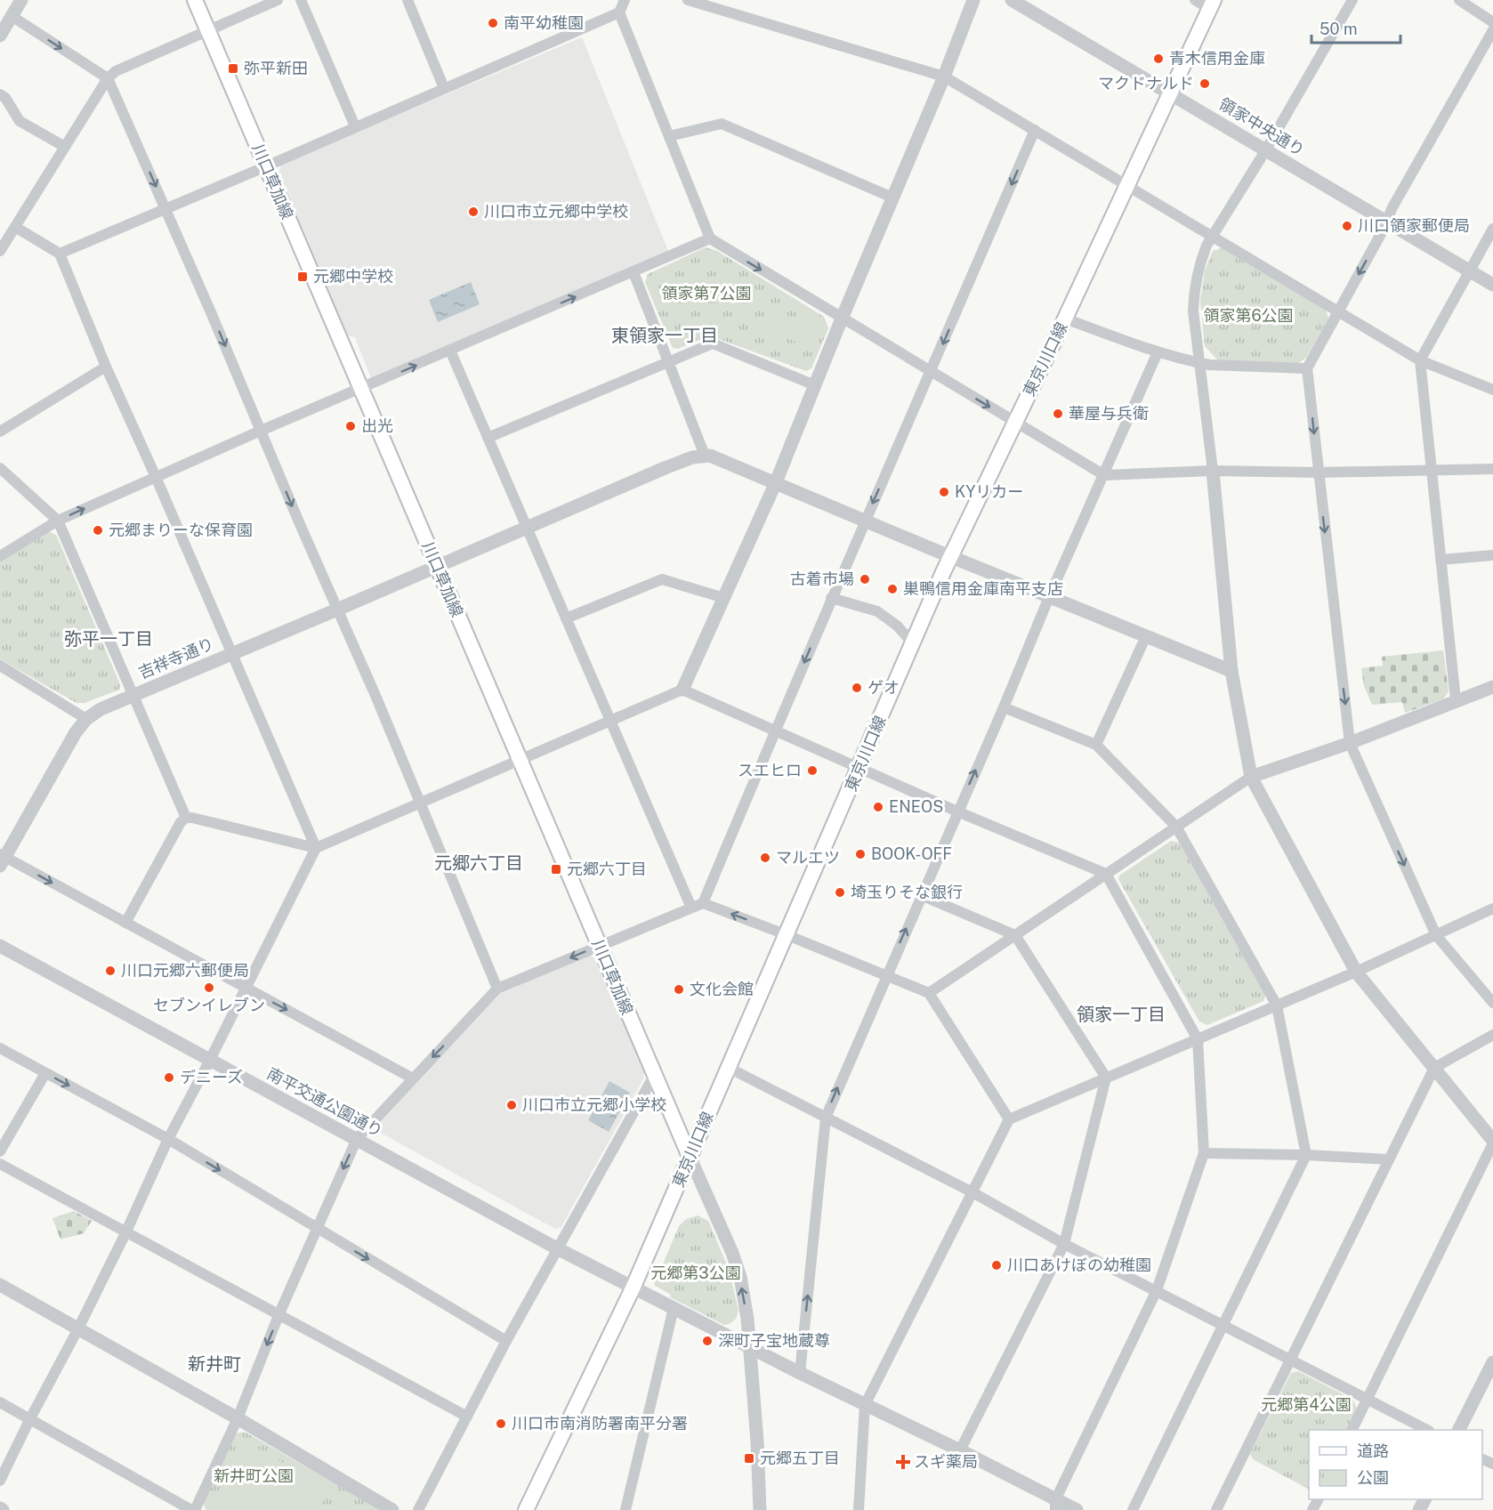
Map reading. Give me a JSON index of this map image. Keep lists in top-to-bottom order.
{
  "streets": {
    "main road": ["川口草加線", "東京川口線"],
    "street": ["領家中央通り", "吉祥寺通り", "南平交通公園通り"]
  },
  "crossings": [
    ["領家中央通り", "東京川口線"],
    ["川口草加線", "東京川口線"],
    ["川口草加線", "吉祥寺通り"],
    ["東京川口線", "南平交通公園通り"]
  ],
  "districts": [
    "東領家一丁目",
    "弥平一丁目",
    "元郷六丁目",
    "領家一丁目",
    "新井町"
  ],
  "parks": [
    "領家第7公園",
    "領家第6公園",
    "元郷第3公園",
    "元郷第4公園",
    "新井町公園"
  ],
  "places": {
    "other": [
      "南平幼稚園",
      "青木信用金庫",
      "マクドナルド",
      "川口市立元郷中学校",
      "川口領家郵便局",
      "華屋与兵衛",
      "出光",
      "KYリカー",
      "元郷まりーな保育園",
      "古着市場",
      "巣鴨信用金庫南平支店",
      "ゲオ",
      "スエヒロ",
      "ENEOS",
      "BOOK-OFF",
      "マルエツ",
      "埼玉りそな銀行",
      "川口元郷六郵便局",
      "セブンイレブン",
      "文化会館",
      "デニーズ",
      "川口市立元郷小学校",
      "川口あけぼの幼稚園",
      "深町子宝地蔵尊",
      "川口市南消防署南平分署"
    ],
    "transit": [
      "弥平新田",
      "元郷中学校",
      "元郷六丁目",
      "元郷五丁目"
    ],
    "health": ["スギ薬局"]
  },
  "legend": ["道路", "公園"],
  "scale_bar": "50 m"
}
